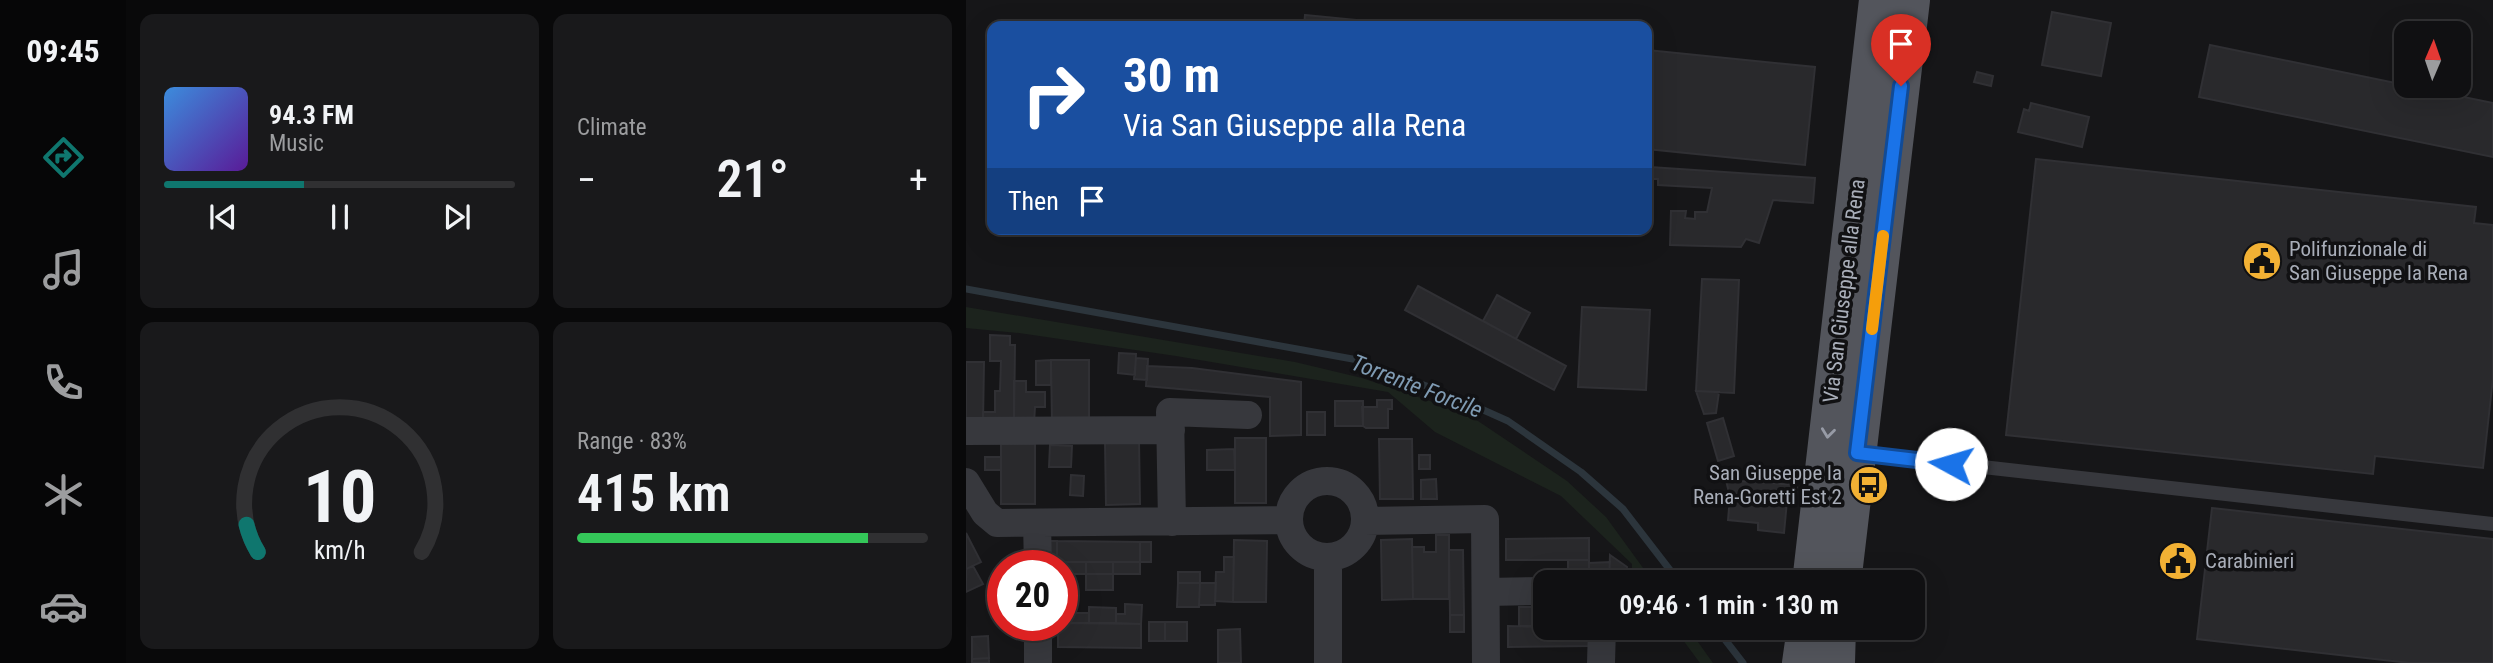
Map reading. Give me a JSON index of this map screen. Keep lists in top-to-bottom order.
{
  "streets": {
    "main road": ["Via San Giuseppe alla Rena"]
  },
  "water": ["Torrente Forcile"],
  "places": {
    "public building": ["Polifunzionale di San Giuseppe la Rena", "Carabinieri"],
    "bus stop": ["San Giuseppe la Rena-Goretti Est 2"]
  },
  "north": "top",
  "page": {
    "tabs": "09:45",
    "tile": [
      "Climate",
      ["Range · 83%", "415 km"]
    ],
    "turn": ["30 m", "Via San Giuseppe alla Rena"],
    "song": ["94.3 FM", "Music"],
    "heat": ["−", "21°", "+"],
    "then": "Then",
    "limit": "20",
    "trip": "09:46 · 1 min · 130 m",
    "gauge": ["10", "km/h"]
  }
}
